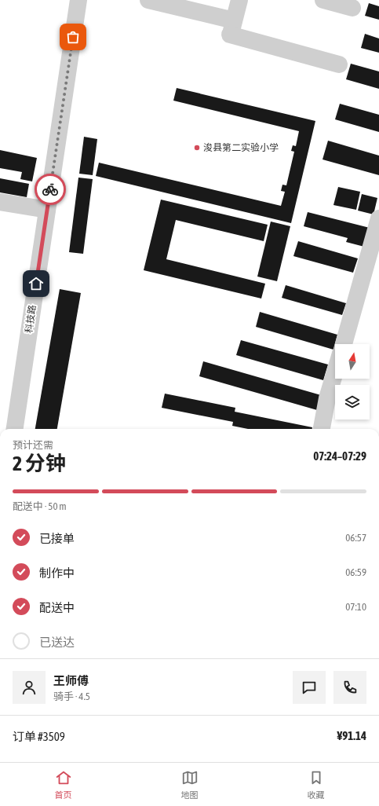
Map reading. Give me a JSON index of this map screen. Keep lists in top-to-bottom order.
{
  "streets": {
    "street": ["科技路"]
  },
  "places": ["浚县第二实验小学"],
  "north": "top",
  "page": {
    "heading": ["2 分钟", "预计还需", "07:24–07:29"],
    "panel": [
      "王师傅",
      "骑手 · 4.5",
      "订单 #3509",
      "¥91.14"
    ],
    "bar": "配送中 · 50 m",
    "list": [
      ["已接单", "06:57"],
      ["制作中", "06:59"],
      ["配送中", "07:10"],
      "已送达"
    ],
    "tabs": ["首页", "地图", "收藏"]
  }
}
